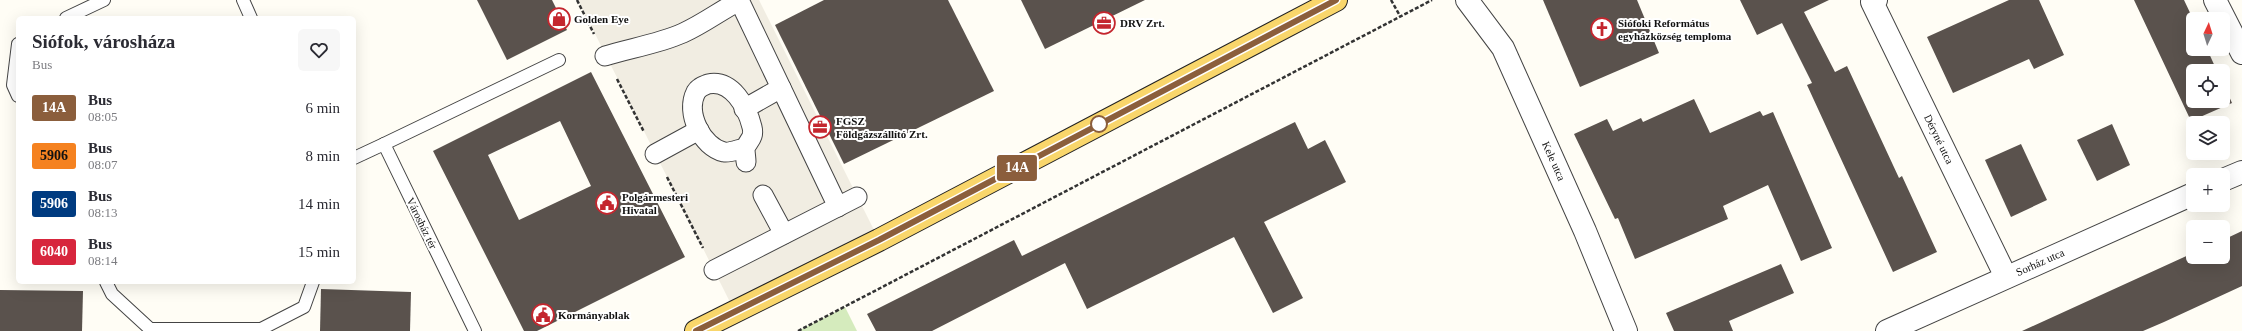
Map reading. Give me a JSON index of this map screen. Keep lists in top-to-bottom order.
{
  "streets": {
    "street": ["Déryné utca", "Kele utca", "Sorház utca"],
    "lane": ["Városház tér"]
  },
  "crossings": [
    ["Déryné utca", "Sorház utca"]
  ],
  "places": {
    "shop": ["Golden Eye"],
    "office": ["DRV Zrt.", "FGSZ Földgázszállító Zrt."],
    "church": ["Siófoki Református egyházközség temploma"],
    "public building": ["Polgármesteri Hivatal", "Kormányablak"]
  },
  "lines": ["bus line 14A"],
  "north": "top",
  "page": {
    "on_map": "14A",
    "map_buttons": ["+", "−"],
    "heading": ["Siófok, városháza", "Bus"],
    "list": [
      {
        "mark": "14A",
        "name": "Bus",
        "note": "08:05",
        "value": "6 min"
      },
      {
        "mark": "5906",
        "name": "Bus",
        "note": "08:07",
        "value": "8 min"
      },
      {
        "mark": "5906",
        "name": "Bus",
        "note": "08:13",
        "value": "14 min"
      },
      {
        "mark": "6040",
        "name": "Bus",
        "note": "08:14",
        "value": "15 min"
      }
    ]
  }
}
